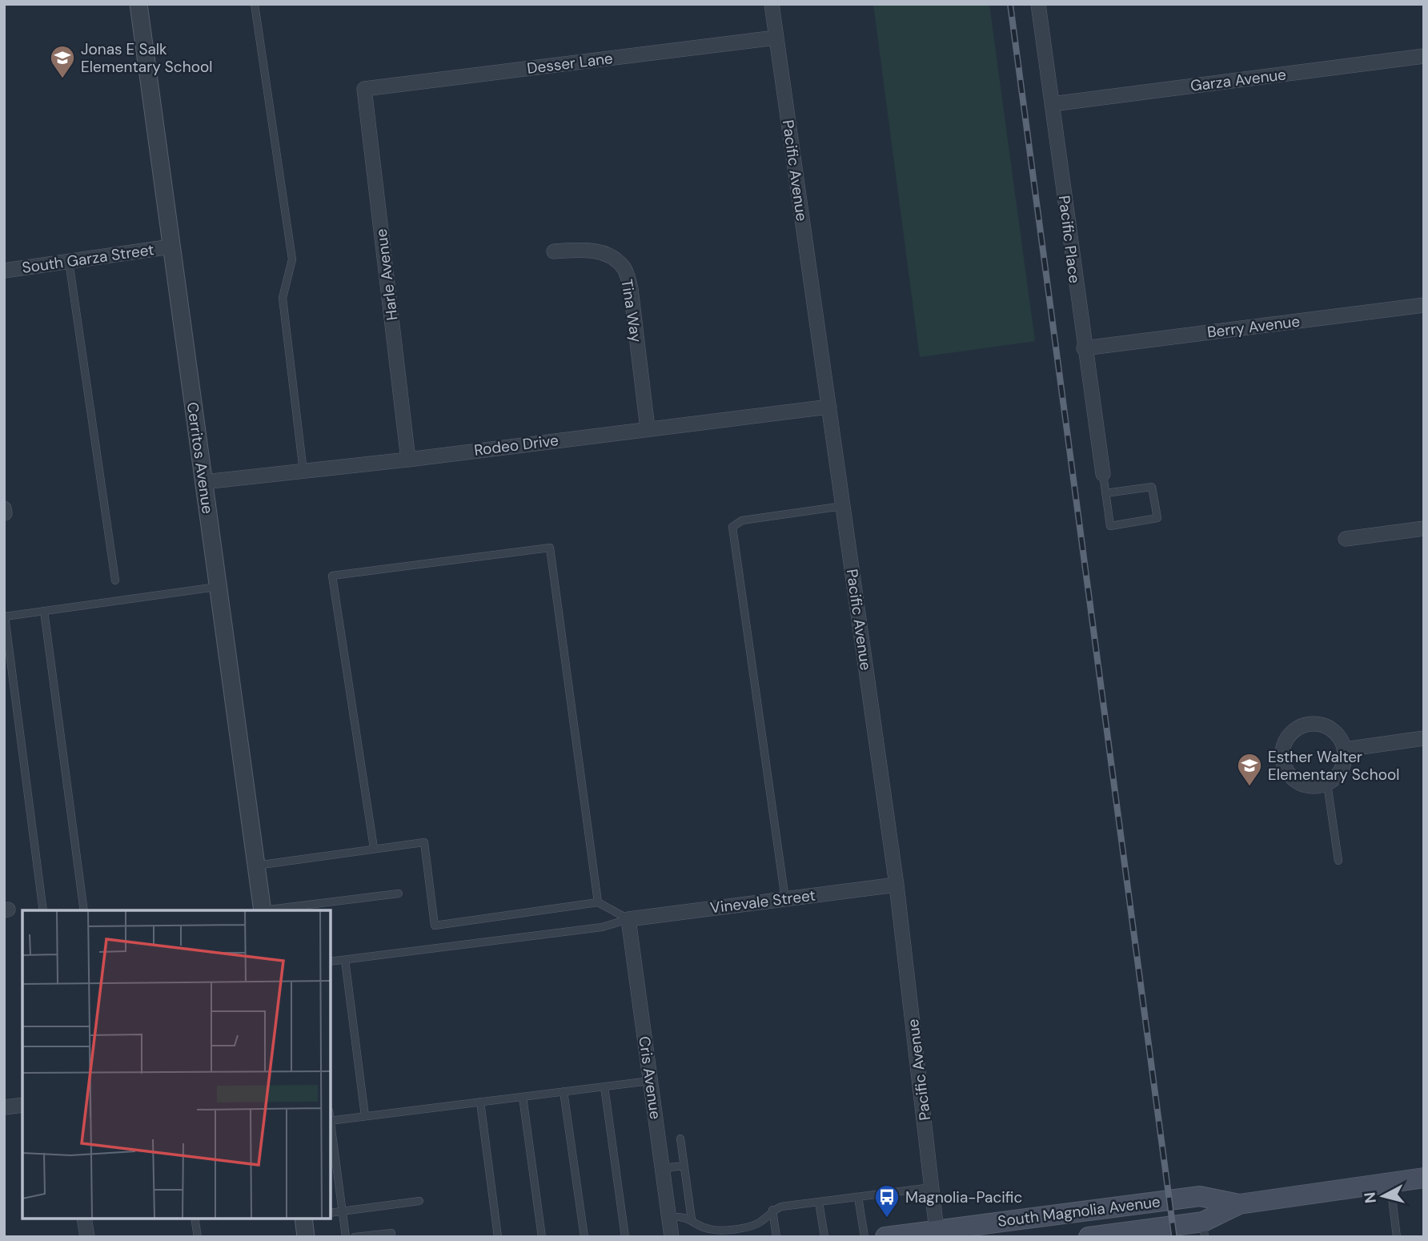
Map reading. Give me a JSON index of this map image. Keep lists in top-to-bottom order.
{
  "streets": {
    "main road": ["South Magnolia Avenue"],
    "street": [
      "Desser Lane",
      "Garza Avenue",
      "Pacific Avenue",
      "Pacific Place",
      "South Garza Street",
      "Harle Avenue",
      "Tina Way",
      "Berry Avenue",
      "Rodeo Drive",
      "Cerritos Avenue",
      "Vinevale Street",
      "Cris Avenue"
    ]
  },
  "crossings": [
    ["Desser Lane", "Pacific Avenue"],
    ["Desser Lane", "Harle Avenue"],
    ["Garza Avenue", "Pacific Place"],
    ["Pacific Avenue", "Rodeo Drive"],
    ["Pacific Avenue", "Vinevale Street"],
    ["Pacific Avenue", "South Magnolia Avenue"],
    ["Pacific Place", "Berry Avenue"],
    ["South Garza Street", "Cerritos Avenue"],
    ["Harle Avenue", "Rodeo Drive"],
    ["Tina Way", "Rodeo Drive"],
    ["Rodeo Drive", "Cerritos Avenue"],
    ["Vinevale Street", "Cris Avenue"]
  ],
  "places": {
    "school or university": ["Jonas E Salk Elementary School", "Esther Walter Elementary School"],
    "bus stop": ["Magnolia-Pacific"]
  },
  "north": "left"
}
